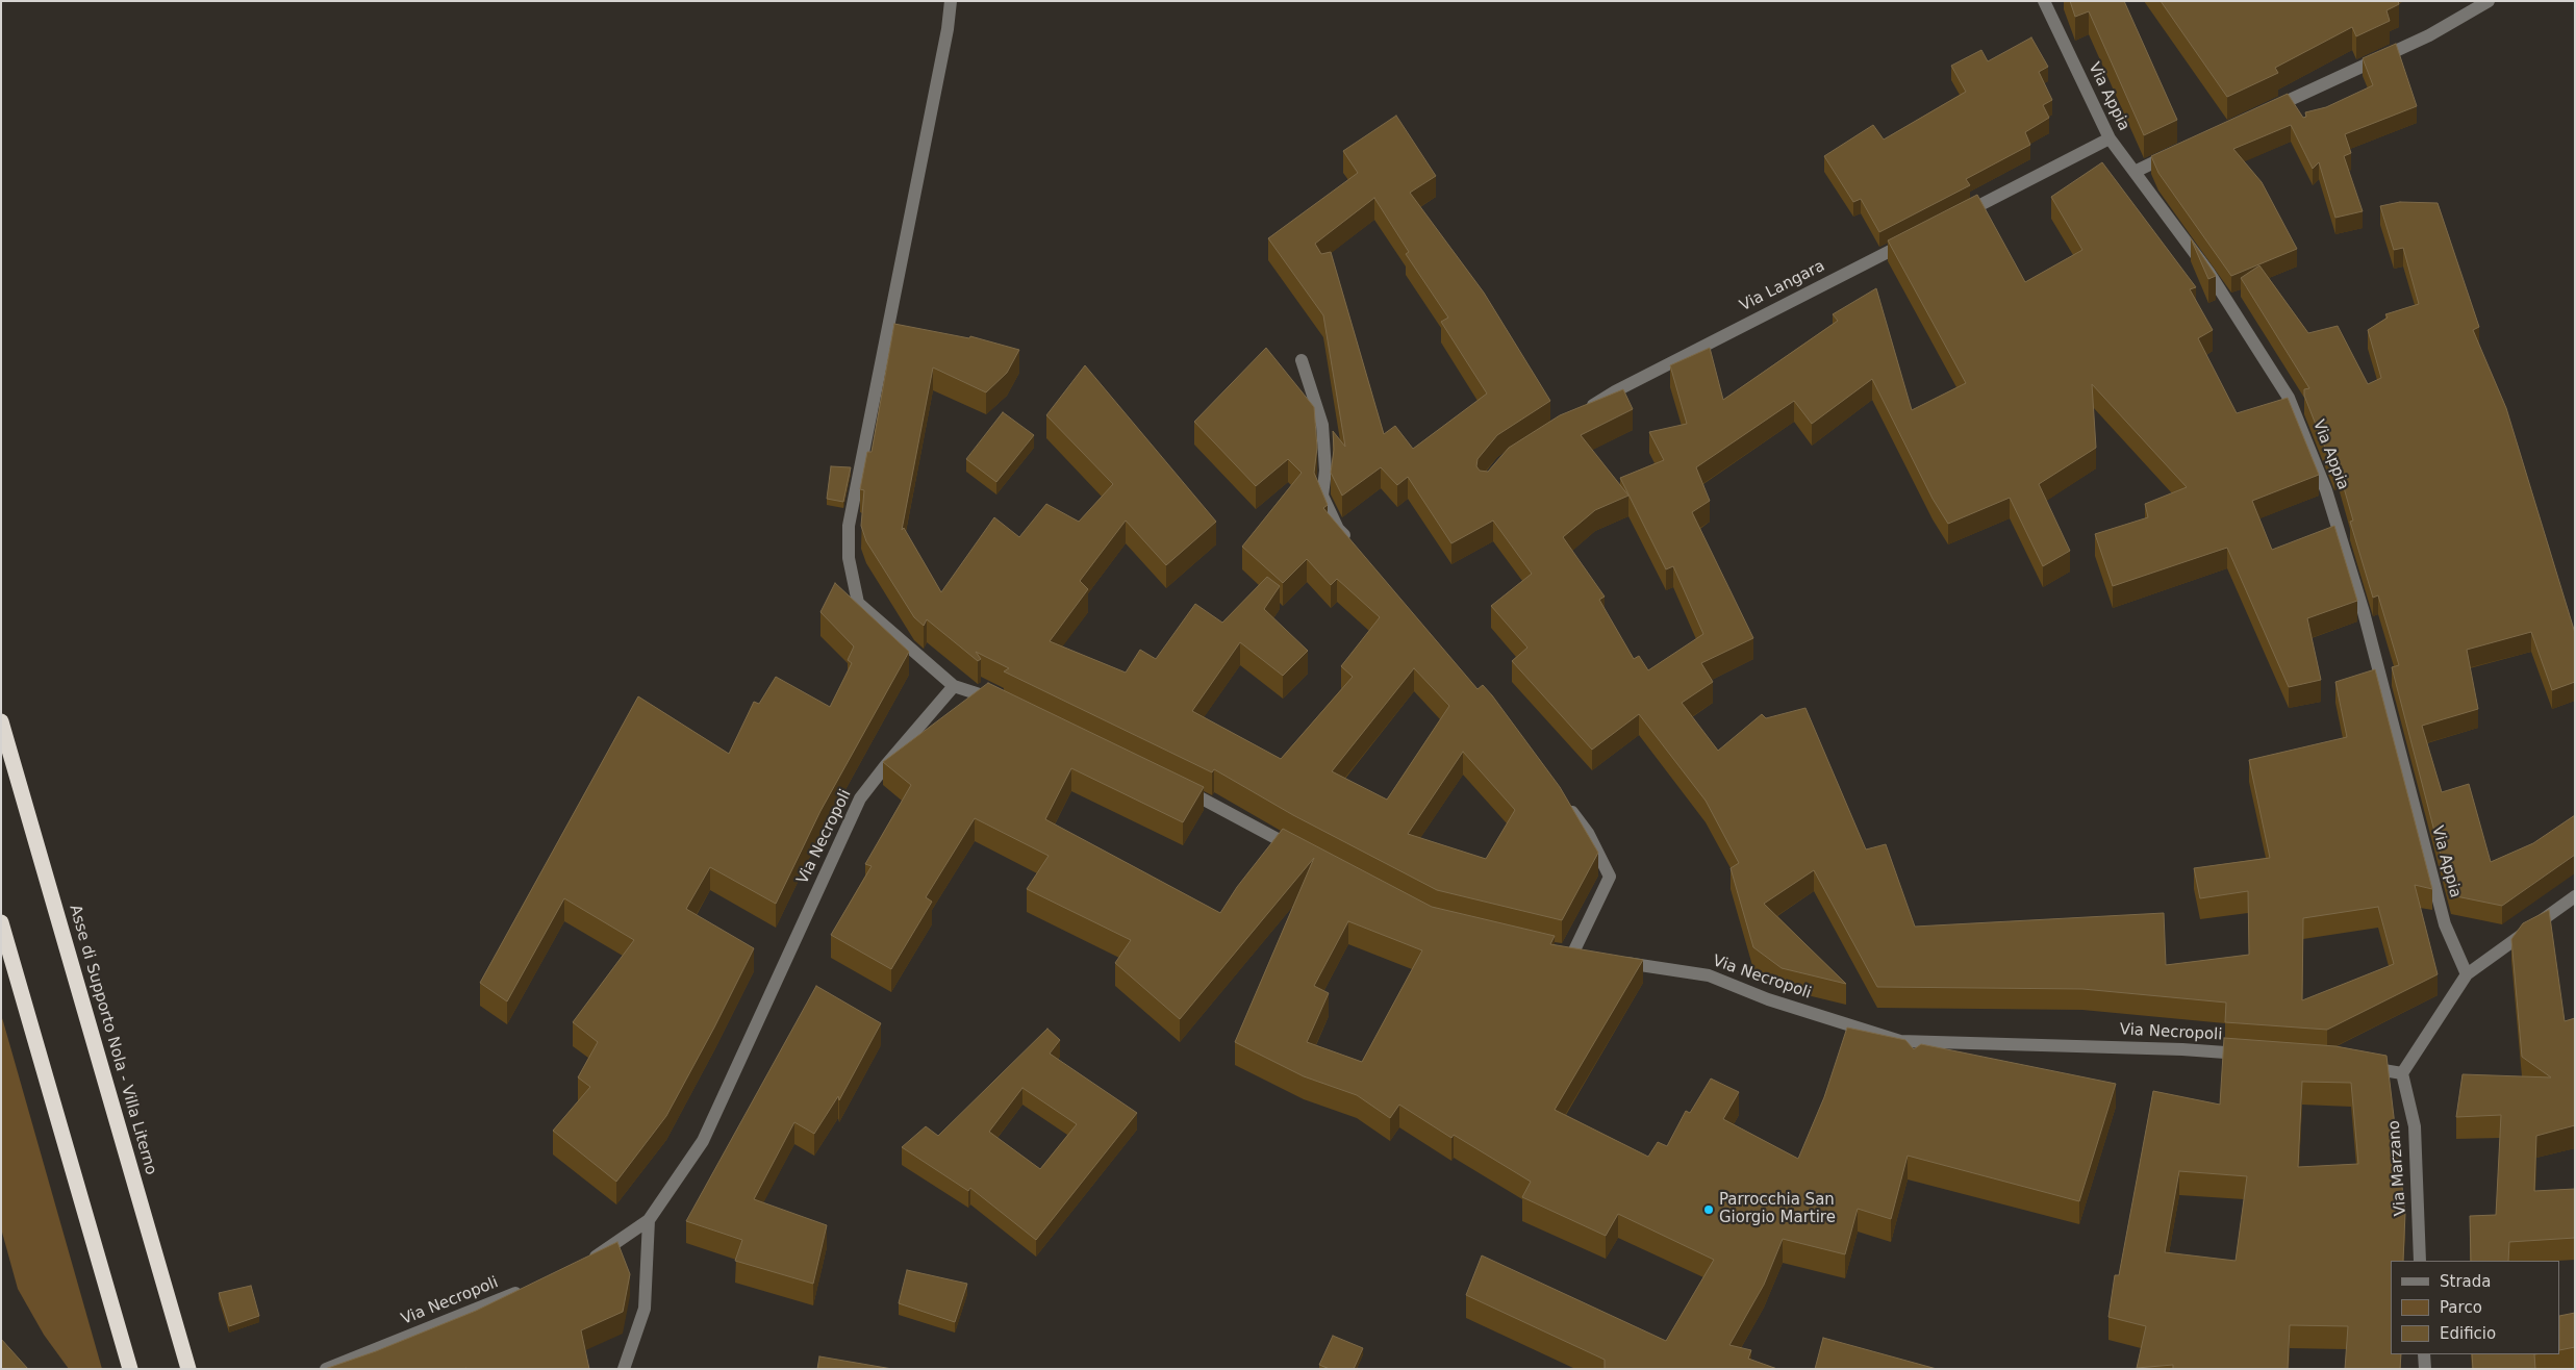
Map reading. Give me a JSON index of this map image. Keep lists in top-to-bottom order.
{
  "streets": {
    "highway": ["Asse di Supporto Nola - Villa Literno"],
    "street": [
      "Via Appia",
      "Via Langara",
      "Via Necropoli",
      "Via Marzano"
    ]
  },
  "places": ["Parrocchia San Giorgio Martire"],
  "legend": ["Strada", "Parco", "Edificio"]
}
